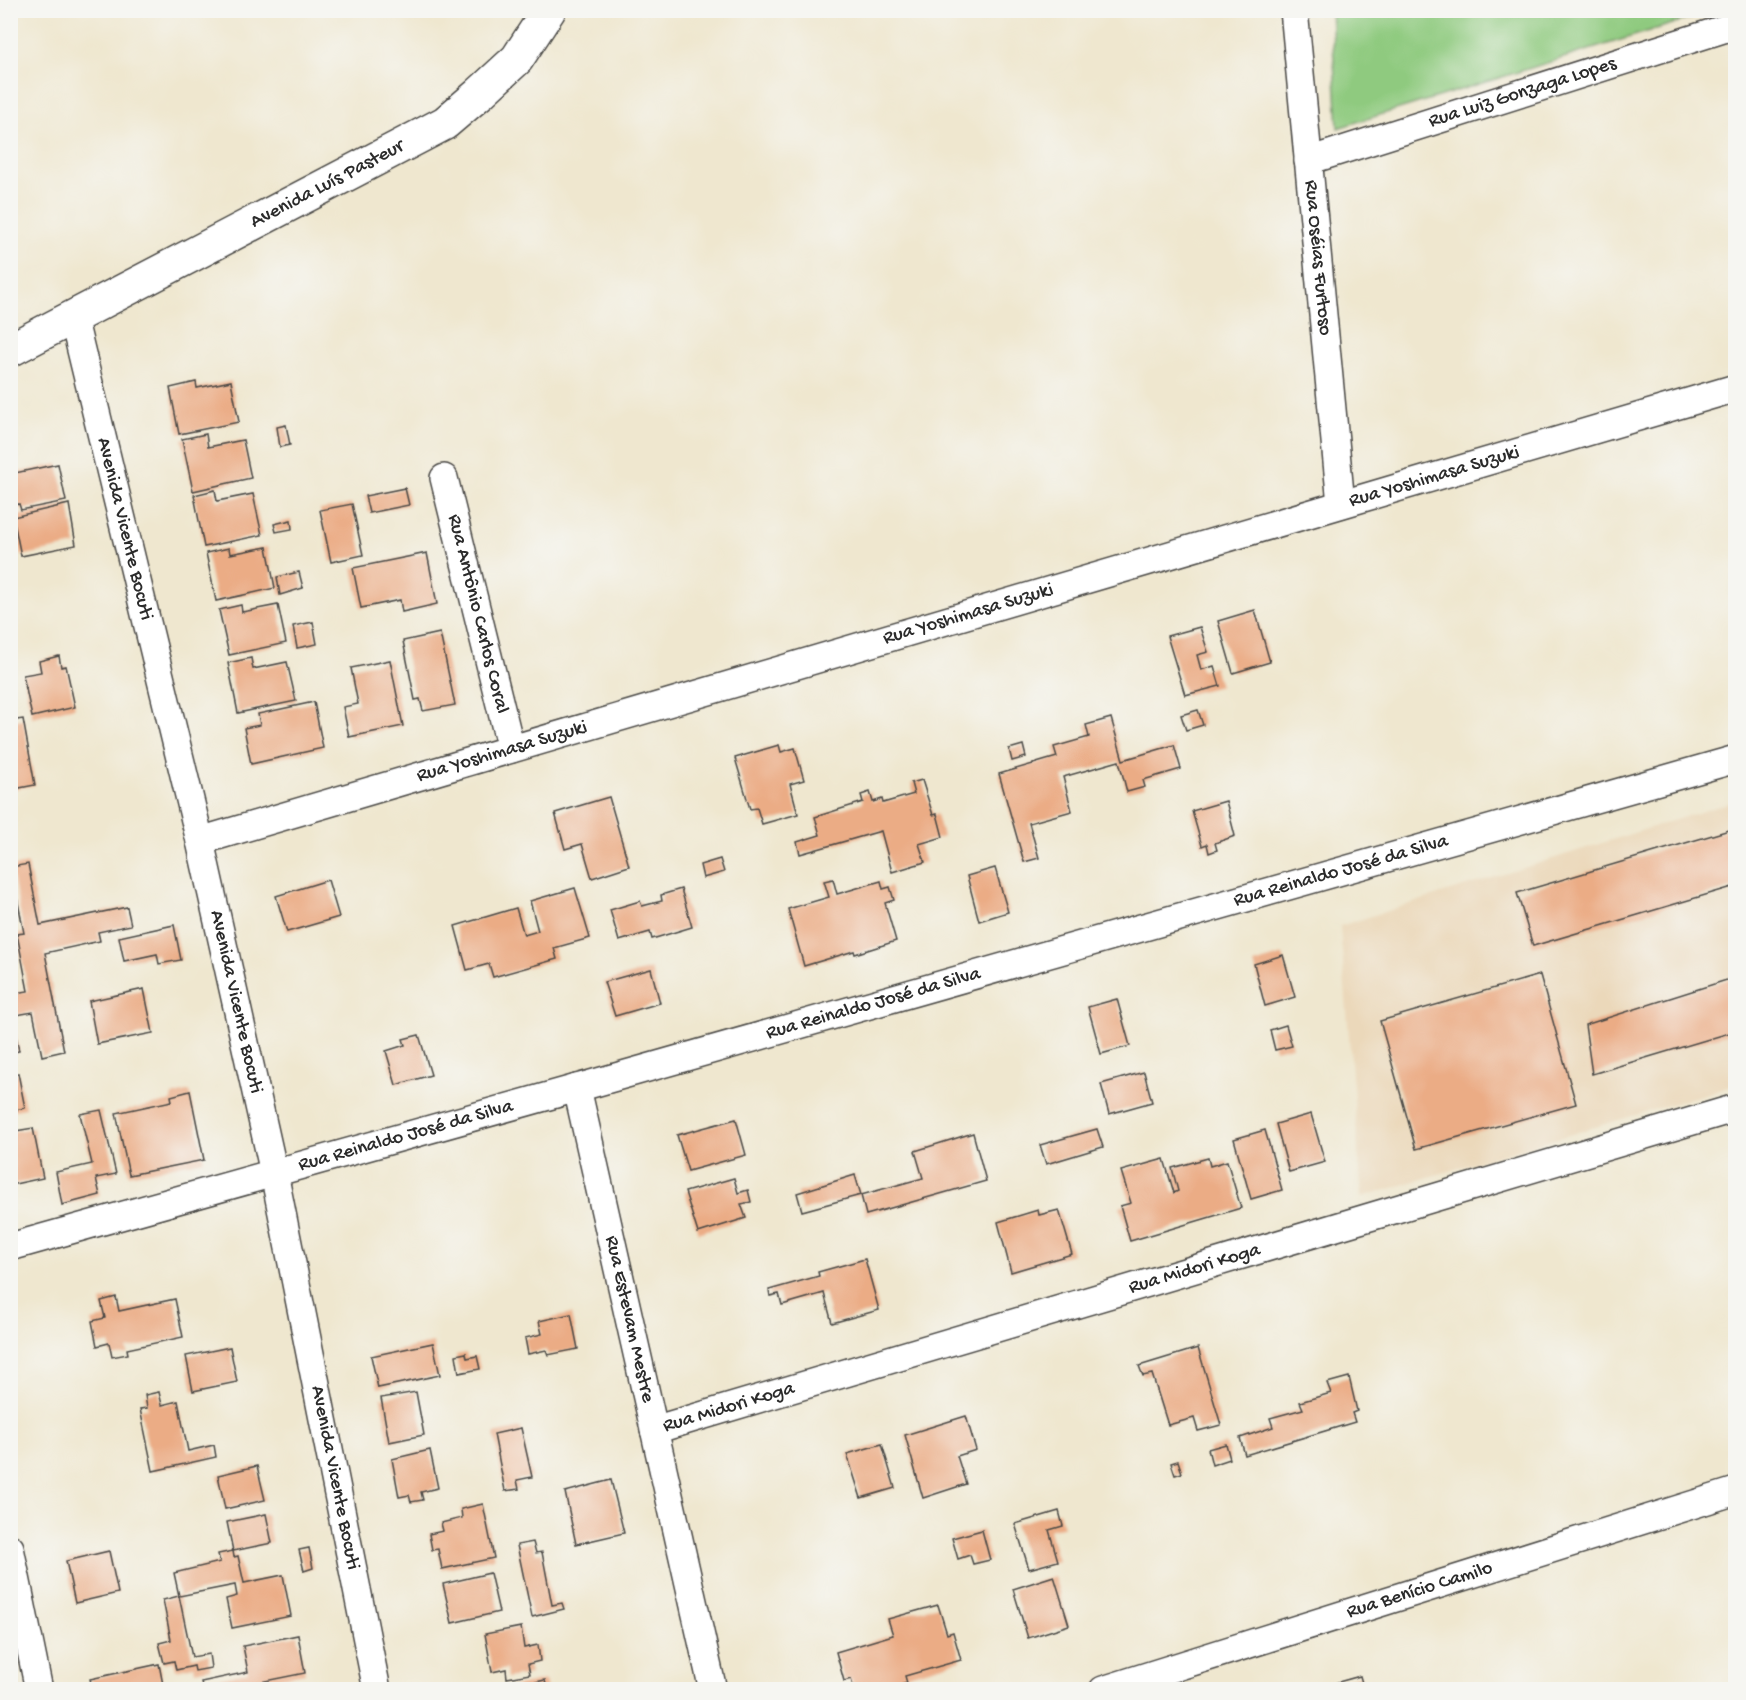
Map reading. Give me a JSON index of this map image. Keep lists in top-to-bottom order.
{
  "streets": {
    "street": [
      "Rua Luiz Gonzaga Lopes",
      "Avenida Luís Pasteur",
      "Rua Oséias Furtoso",
      "Rua Yoshimasa Suzuki",
      "Avenida Vicente Bocuti",
      "Rua Antônio Carlos Coral",
      "Rua Reinaldo José da Silva",
      "Rua Midori Koga",
      "Rua Estevam Mestre",
      "Rua Benício Camilo"
    ]
  },
  "crossings": [
    ["Rua Luiz Gonzaga Lopes", "Rua Oséias Furtoso"],
    ["Avenida Luís Pasteur", "Avenida Vicente Bocuti"],
    ["Rua Oséias Furtoso", "Rua Yoshimasa Suzuki"],
    ["Rua Yoshimasa Suzuki", "Avenida Vicente Bocuti"],
    ["Rua Yoshimasa Suzuki", "Rua Antônio Carlos Coral"],
    ["Avenida Vicente Bocuti", "Rua Reinaldo José da Silva"],
    ["Rua Reinaldo José da Silva", "Rua Estevam Mestre"],
    ["Rua Midori Koga", "Rua Estevam Mestre"]
  ]
}
